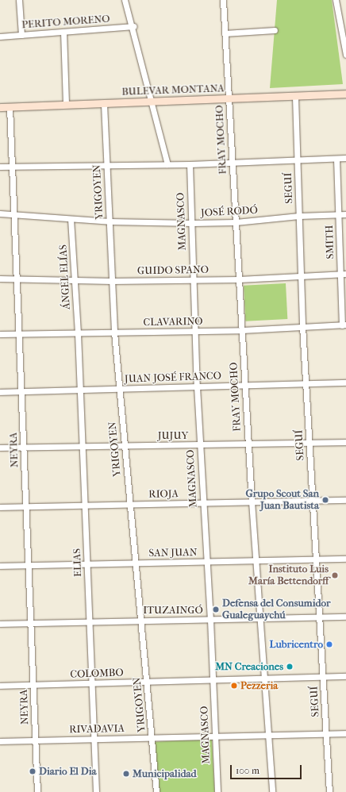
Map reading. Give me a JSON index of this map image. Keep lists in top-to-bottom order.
{
  "streets": {
    "main road": ["BULEVAR MONTANA"],
    "street": [
      "PERITO MORENO",
      "FRAY MOCHO",
      "SEGUÍ",
      "YRIGOYEN",
      "JOSÉ RODÓ",
      "MAGNASCO",
      "SMITH",
      "GUIDO SPANO",
      "ÁNGEL ELÍAS",
      "CLAVARINO",
      "JUAN JOSÉ FRANCO",
      "JUJUY",
      "NEYRA",
      "RIOJA",
      "SAN JUAN",
      "ELIAS",
      "ITUZAINGÓ",
      "COLOMBO",
      "RIVADAVIA"
    ]
  },
  "crossings": [
    ["BULEVAR MONTANA", "FRAY MOCHO"],
    ["BULEVAR MONTANA", "SEGUÍ"],
    ["BULEVAR MONTANA", "YRIGOYEN"],
    ["BULEVAR MONTANA", "NEYRA"],
    ["FRAY MOCHO", "JOSÉ RODÓ"],
    ["FRAY MOCHO", "GUIDO SPANO"],
    ["FRAY MOCHO", "CLAVARINO"],
    ["FRAY MOCHO", "JUAN JOSÉ FRANCO"],
    ["FRAY MOCHO", "JUJUY"],
    ["FRAY MOCHO", "RIOJA"],
    ["FRAY MOCHO", "SAN JUAN"],
    ["FRAY MOCHO", "ITUZAINGÓ"],
    ["FRAY MOCHO", "COLOMBO"],
    ["FRAY MOCHO", "RIVADAVIA"],
    ["SEGUÍ", "JOSÉ RODÓ"],
    ["SEGUÍ", "GUIDO SPANO"],
    ["SEGUÍ", "CLAVARINO"],
    ["SEGUÍ", "JUAN JOSÉ FRANCO"],
    ["SEGUÍ", "JUJUY"],
    ["SEGUÍ", "RIOJA"],
    ["SEGUÍ", "SAN JUAN"],
    ["SEGUÍ", "ITUZAINGÓ"],
    ["SEGUÍ", "COLOMBO"],
    ["SEGUÍ", "RIVADAVIA"],
    ["YRIGOYEN", "JOSÉ RODÓ"],
    ["YRIGOYEN", "GUIDO SPANO"],
    ["YRIGOYEN", "CLAVARINO"],
    ["YRIGOYEN", "JUAN JOSÉ FRANCO"],
    ["YRIGOYEN", "JUJUY"],
    ["YRIGOYEN", "RIOJA"],
    ["YRIGOYEN", "SAN JUAN"],
    ["YRIGOYEN", "ITUZAINGÓ"],
    ["YRIGOYEN", "COLOMBO"],
    ["YRIGOYEN", "RIVADAVIA"],
    ["JOSÉ RODÓ", "MAGNASCO"],
    ["JOSÉ RODÓ", "SMITH"],
    ["JOSÉ RODÓ", "ÁNGEL ELÍAS"],
    ["JOSÉ RODÓ", "NEYRA"],
    ["MAGNASCO", "GUIDO SPANO"],
    ["MAGNASCO", "CLAVARINO"],
    ["MAGNASCO", "JUAN JOSÉ FRANCO"],
    ["MAGNASCO", "JUJUY"],
    ["MAGNASCO", "RIOJA"],
    ["MAGNASCO", "SAN JUAN"],
    ["MAGNASCO", "ITUZAINGÓ"],
    ["MAGNASCO", "COLOMBO"],
    ["MAGNASCO", "RIVADAVIA"],
    ["SMITH", "GUIDO SPANO"],
    ["SMITH", "CLAVARINO"],
    ["GUIDO SPANO", "ÁNGEL ELÍAS"],
    ["GUIDO SPANO", "NEYRA"],
    ["ÁNGEL ELÍAS", "CLAVARINO"],
    ["ÁNGEL ELÍAS", "ELIAS"],
    ["CLAVARINO", "NEYRA"],
    ["CLAVARINO", "ELIAS"],
    ["JUAN JOSÉ FRANCO", "NEYRA"],
    ["JUAN JOSÉ FRANCO", "ELIAS"],
    ["JUJUY", "NEYRA"],
    ["JUJUY", "ELIAS"],
    ["NEYRA", "RIOJA"],
    ["NEYRA", "SAN JUAN"],
    ["NEYRA", "ITUZAINGÓ"],
    ["NEYRA", "COLOMBO"],
    ["NEYRA", "RIVADAVIA"],
    ["RIOJA", "ELIAS"],
    ["SAN JUAN", "ELIAS"],
    ["ELIAS", "ITUZAINGÓ"],
    ["ELIAS", "COLOMBO"],
    ["ELIAS", "RIVADAVIA"]
  ],
  "places": [
    "Grupo Scout San Juan Bautista",
    "Instituto Luis María Bettendorff",
    "Defensa del Consumidor Gualeguaychú",
    "Lubricentro",
    "MN Creaciones",
    "Pezzeria",
    "Diario El Dia",
    "Municipalidad"
  ],
  "scale_bar": "100 m"
}
